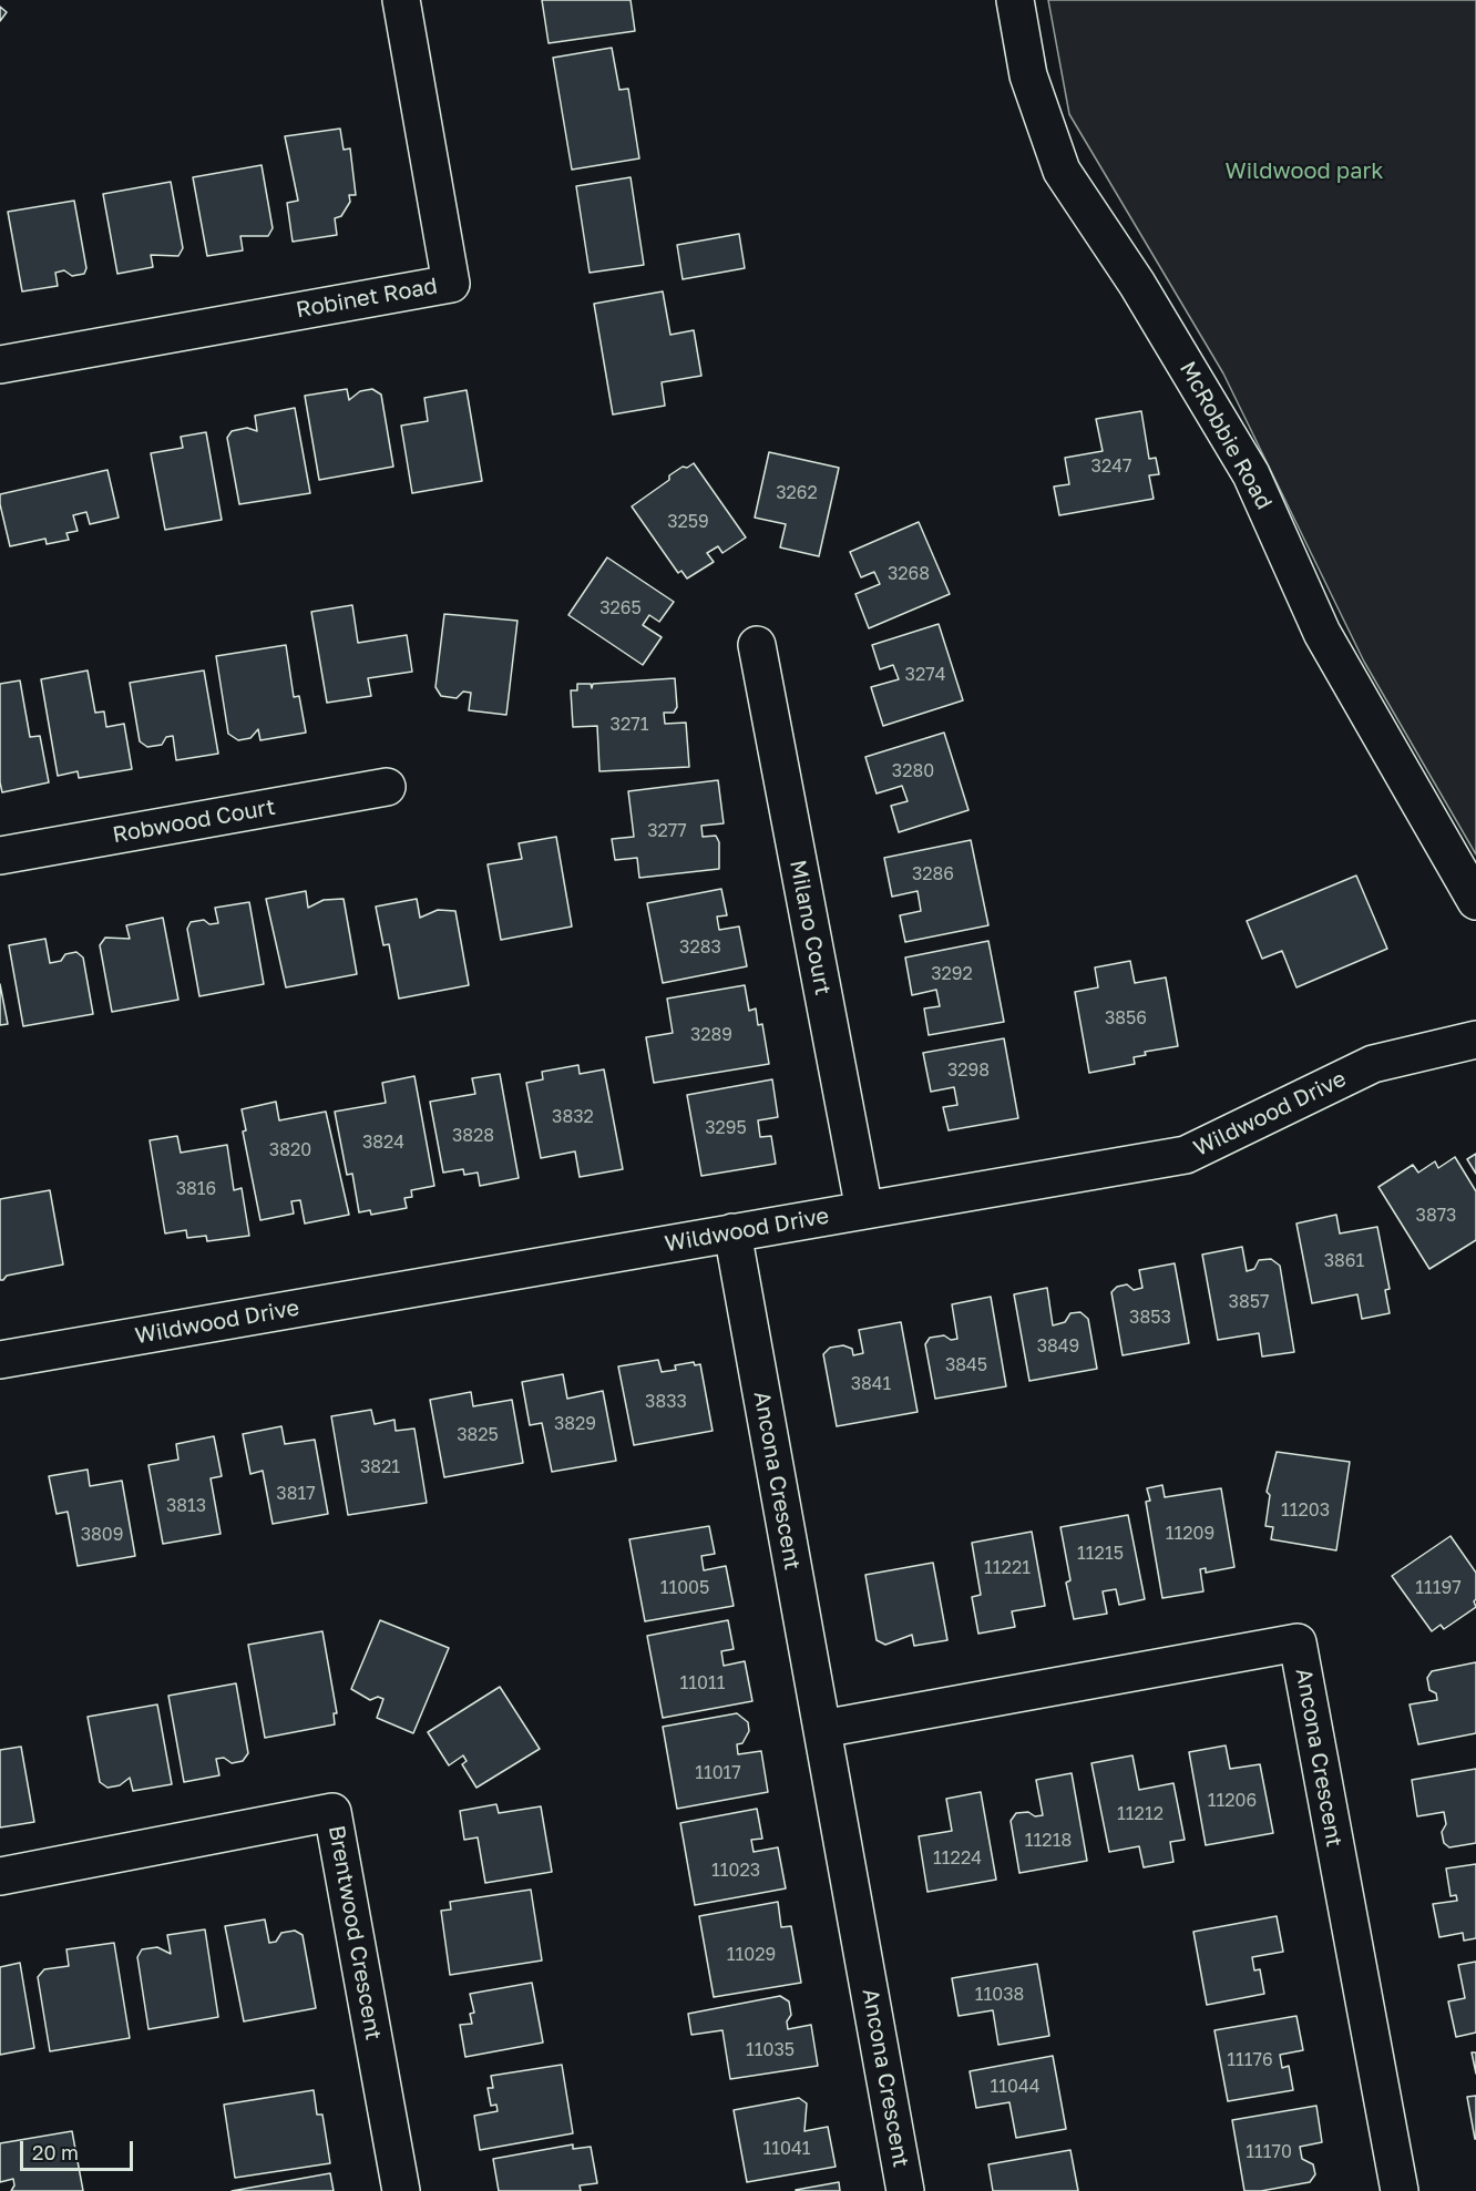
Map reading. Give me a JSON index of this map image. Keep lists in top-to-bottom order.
{
  "streets": {
    "street": [
      "Robinet Road",
      "McRobbie Road",
      "Robwood Court",
      "Milano Court",
      "Wildwood Drive",
      "Ancona Crescent",
      "Brentwood Crescent"
    ]
  },
  "crossings": [
    ["Milano Court", "Wildwood Drive"],
    ["Wildwood Drive", "Ancona Crescent"]
  ],
  "parks": ["Wildwood park"],
  "house_numbers": [
    "3247",
    "3262",
    "3259",
    "3268",
    "3265",
    "3274",
    "3271",
    "3280",
    "3277",
    "3286",
    "3283",
    "3292",
    "3856",
    "3289",
    "3298",
    "3832",
    "3295",
    "3828",
    "3824",
    "3820",
    "3816",
    "3873",
    "3861",
    "3857",
    "3853",
    "3849",
    "3845",
    "3841",
    "3833",
    "3829",
    "3825",
    "3821",
    "3817",
    "3813",
    "11203",
    "11209",
    "3809",
    "11215",
    "11221",
    "11005",
    "11197",
    "11011",
    "11017",
    "11206",
    "11212",
    "11218",
    "11224",
    "11023",
    "11029",
    "11038",
    "11035",
    "11176",
    "11044",
    "11041",
    "11170"
  ],
  "scale_bar": "20 m"
}
